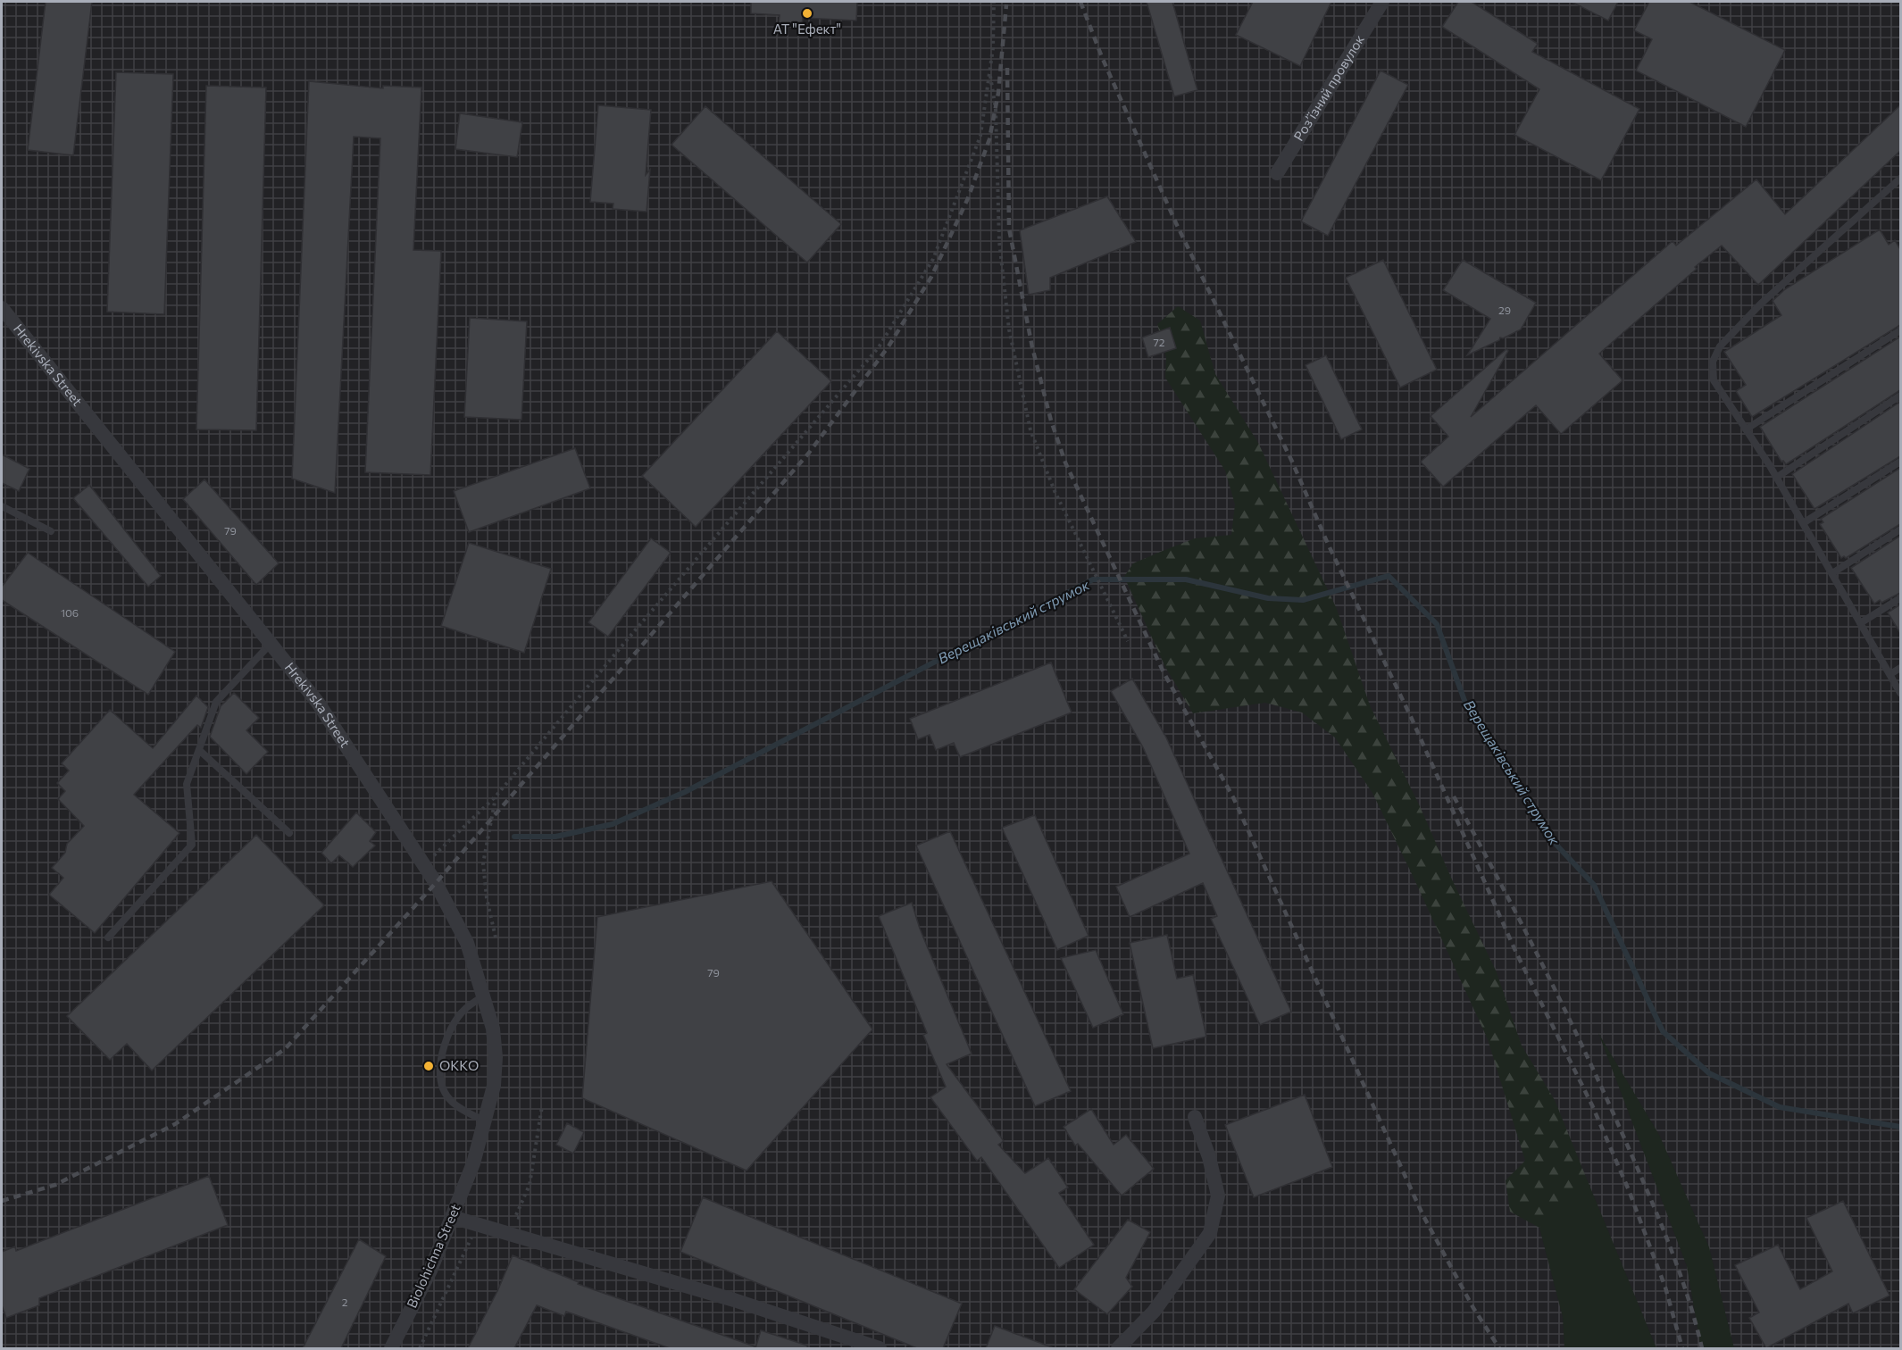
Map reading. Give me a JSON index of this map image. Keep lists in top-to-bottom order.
{
  "streets": {
    "street": ["Роз’їзний провулок", "Hrekivska Street", "Biolohichna Street"]
  },
  "crossings": [
    ["Hrekivska Street", "Biolohichna Street"]
  ],
  "water": ["Верещаківський струмок"],
  "places": ["АТ \"Ефект\"", "OKKO"],
  "house_numbers": [
    "29",
    "72",
    "79",
    "106",
    "79",
    "2"
  ]
}
